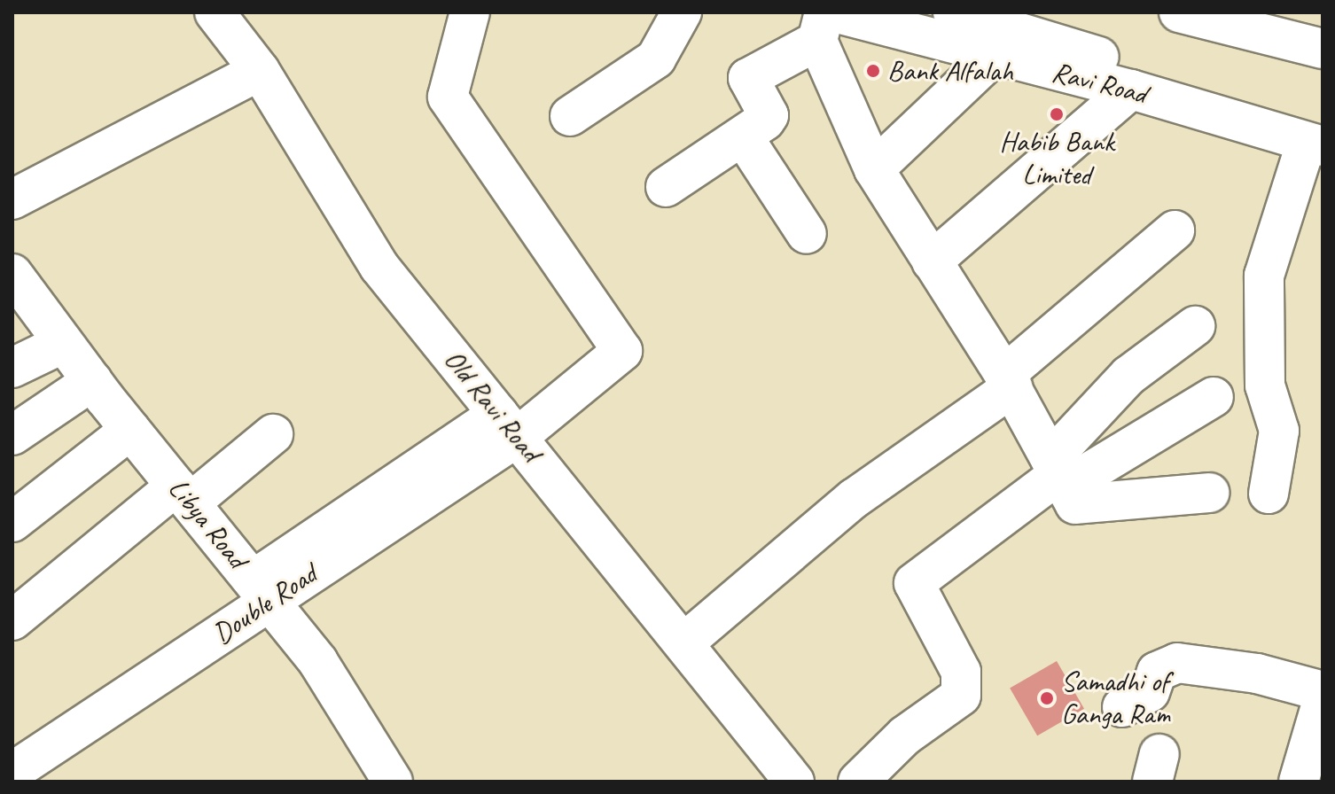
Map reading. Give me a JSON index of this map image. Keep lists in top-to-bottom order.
{
  "streets": {
    "street": [
      "Ravi Road",
      "Old Ravi Road",
      "Libya Road",
      "Double Road"
    ]
  },
  "crossings": [
    ["Old Ravi Road", "Double Road"],
    ["Libya Road", "Double Road"]
  ],
  "places": ["Bank Alfalah", "Habib Bank Limited", "Samadhi of Ganga Ram"]
}
